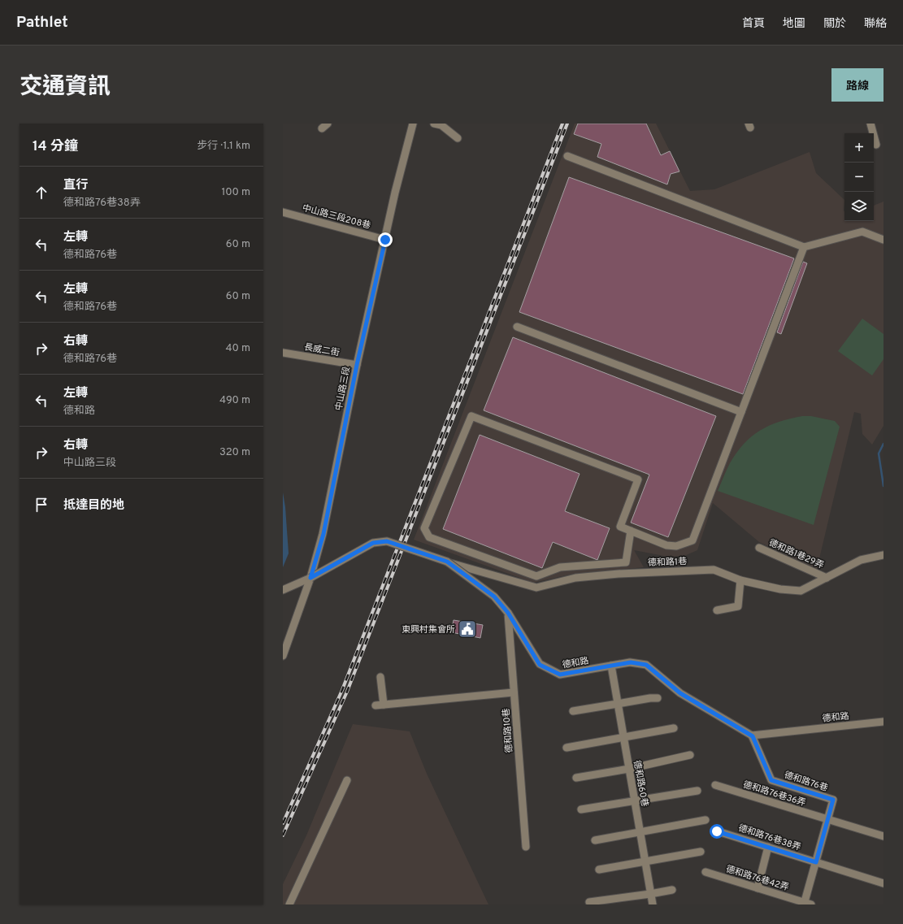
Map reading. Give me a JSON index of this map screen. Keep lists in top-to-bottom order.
{
  "streets": {
    "street": [
      "中山路三段208巷",
      "長威二街",
      "中山路三段",
      "德和路1巷29弄",
      "德和路1巷",
      "德和路",
      "德和路10巷",
      "德和路76巷",
      "德和路60巷",
      "德和路76巷36弄",
      "德和路76巷38弄",
      "德和路76巷42弄"
    ]
  },
  "crossings": [
    ["中山路三段208巷", "中山路三段"],
    ["長威二街", "中山路三段"],
    ["中山路三段", "德和路"],
    ["德和路1巷29弄", "德和路1巷"],
    ["德和路1巷", "德和路"],
    ["德和路", "德和路10巷"],
    ["德和路", "德和路76巷"],
    ["德和路", "德和路60巷"],
    ["德和路76巷", "德和路76巷36弄"],
    ["德和路76巷", "德和路76巷38弄"],
    ["德和路76巷", "德和路76巷42弄"]
  ],
  "places": {
    "public building": ["東興村集會所"]
  },
  "page": {
    "header": "Pathlet",
    "nav": [
      "首頁",
      "地圖",
      "關於",
      "聯絡"
    ],
    "title": "交通資訊",
    "buttons": "路線",
    "heading": ["14 分鐘", "步行 · 1.1 km"],
    "map_buttons": ["+", "−"],
    "list": [
      ["直行", "德和路76巷38弄", "100 m"],
      ["左轉", "德和路76巷", "60 m"],
      ["左轉", "德和路76巷", "60 m"],
      ["右轉", "德和路76巷", "40 m"],
      ["左轉", "德和路", "490 m"],
      ["右轉", "中山路三段", "320 m"],
      "抵達目的地"
    ]
  }
}
